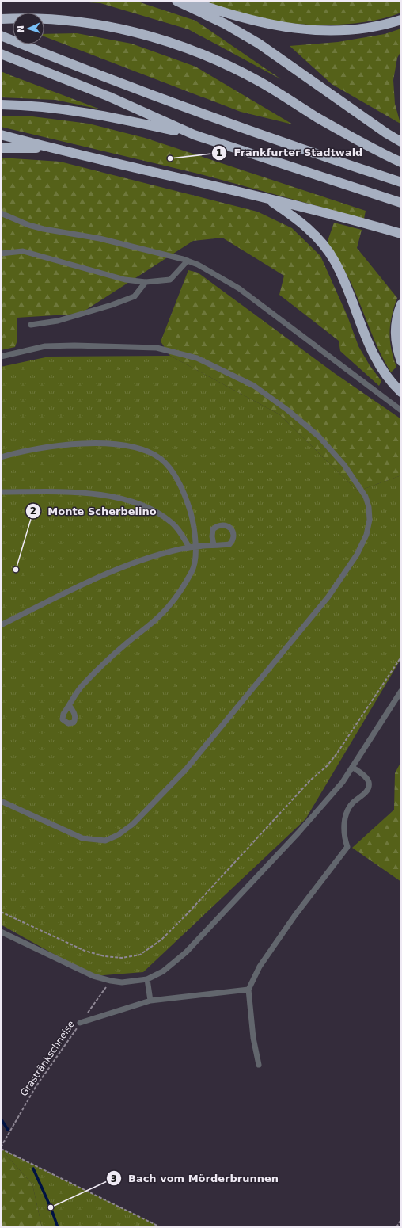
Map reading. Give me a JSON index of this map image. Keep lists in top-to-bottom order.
{
  "streets": {
    "path": ["Grastränkschneise"]
  },
  "places": ["Frankfurter Stadtwald", "Monte Scherbelino", "Bach vom Mörderbrunnen"],
  "north": "left"
}
